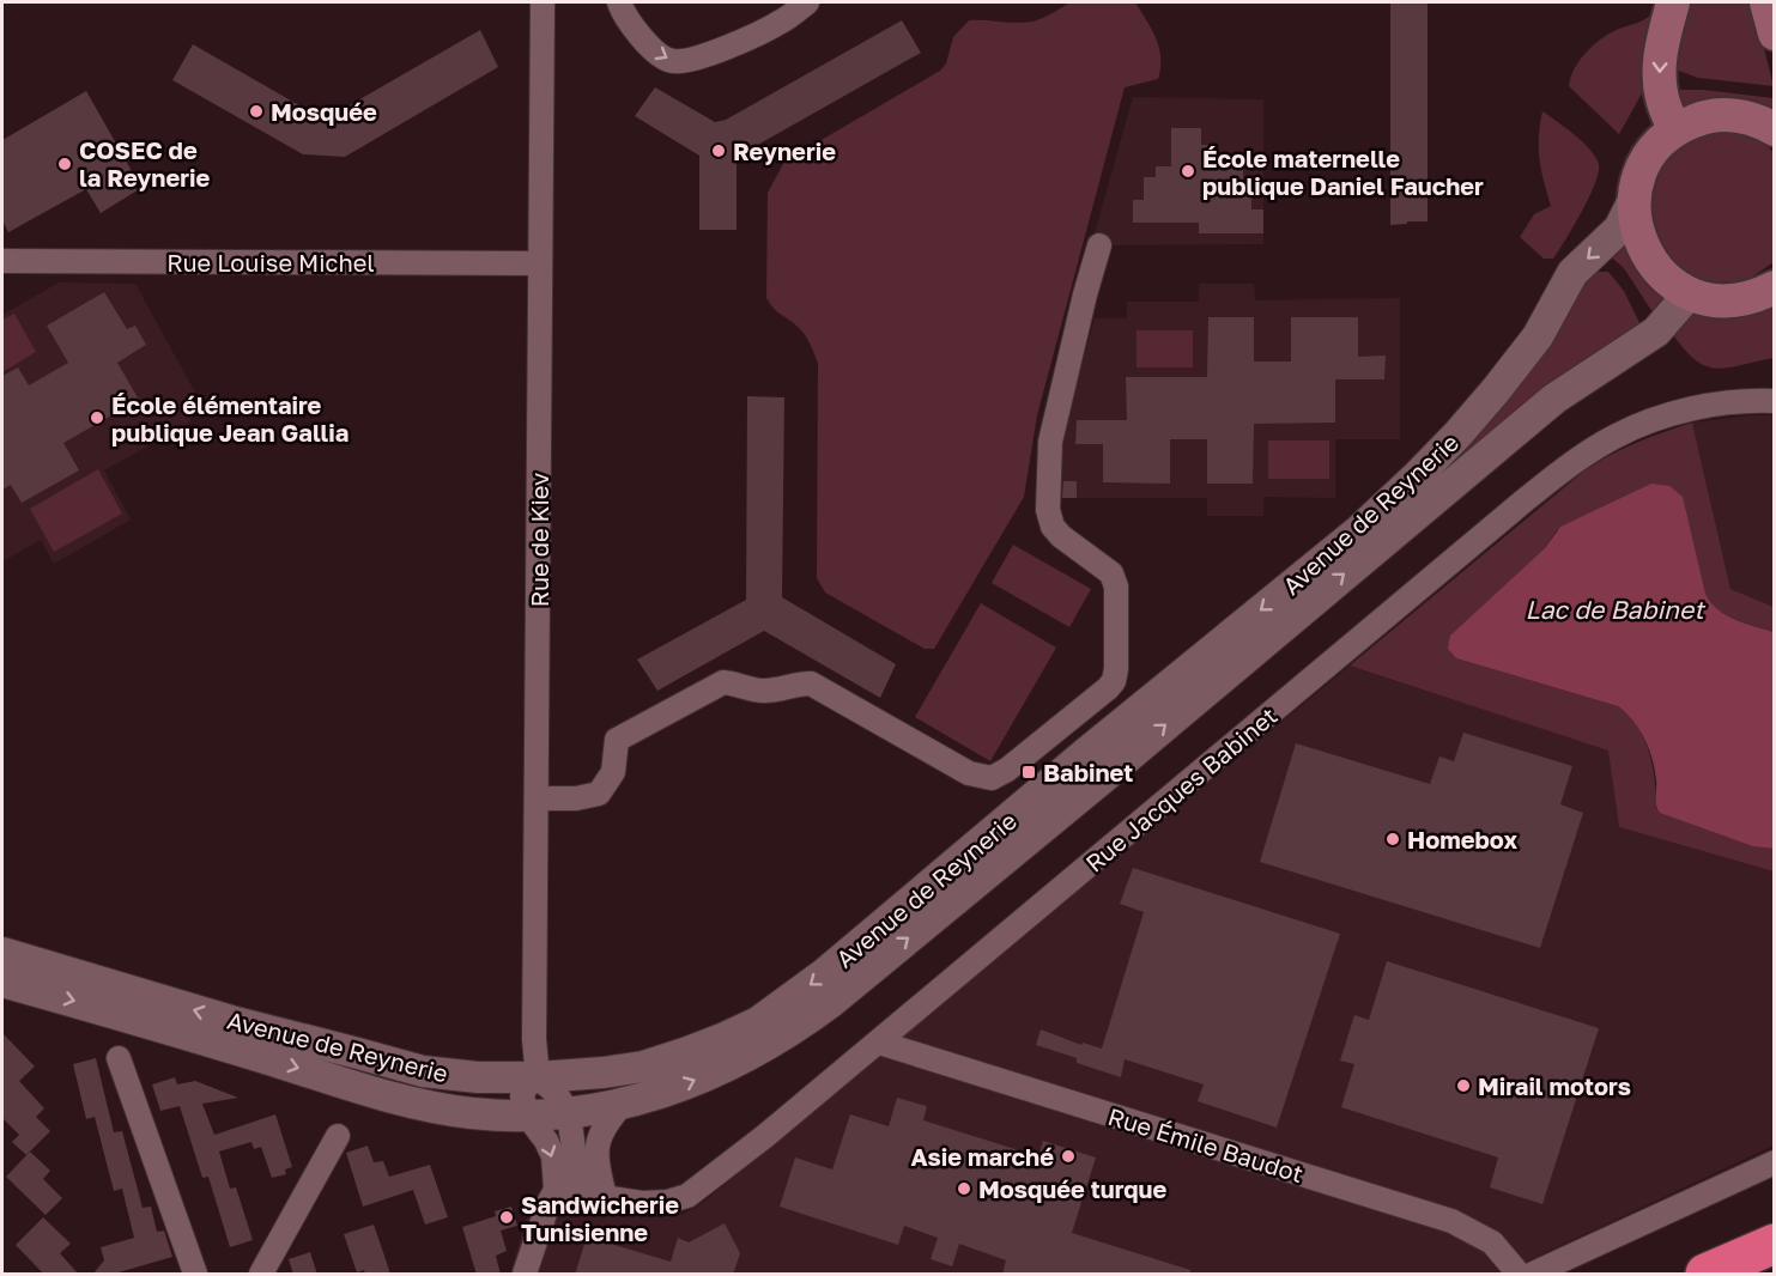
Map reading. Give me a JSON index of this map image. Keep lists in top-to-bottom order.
{
  "streets": {
    "street": [
      "Rue Louise Michel",
      "Avenue de Reynerie",
      "Rue de Kiev",
      "Rue Jacques Babinet",
      "Rue Émile Baudot"
    ]
  },
  "crossings": [
    ["Rue Louise Michel", "Rue de Kiev"],
    ["Avenue de Reynerie", "Rue de Kiev"],
    ["Rue Jacques Babinet", "Rue Émile Baudot"]
  ],
  "water": ["Lac de Babinet"],
  "places": {
    "other": [
      "Mosquée",
      "Reynerie",
      "COSEC de la Reynerie",
      "École maternelle publique Daniel Faucher",
      "École élémentaire publique Jean Gallia",
      "Homebox",
      "Mirail motors",
      "Asie marché",
      "Mosquée turque",
      "Sandwicherie Tunisienne"
    ],
    "transit": ["Babinet"]
  }
}
